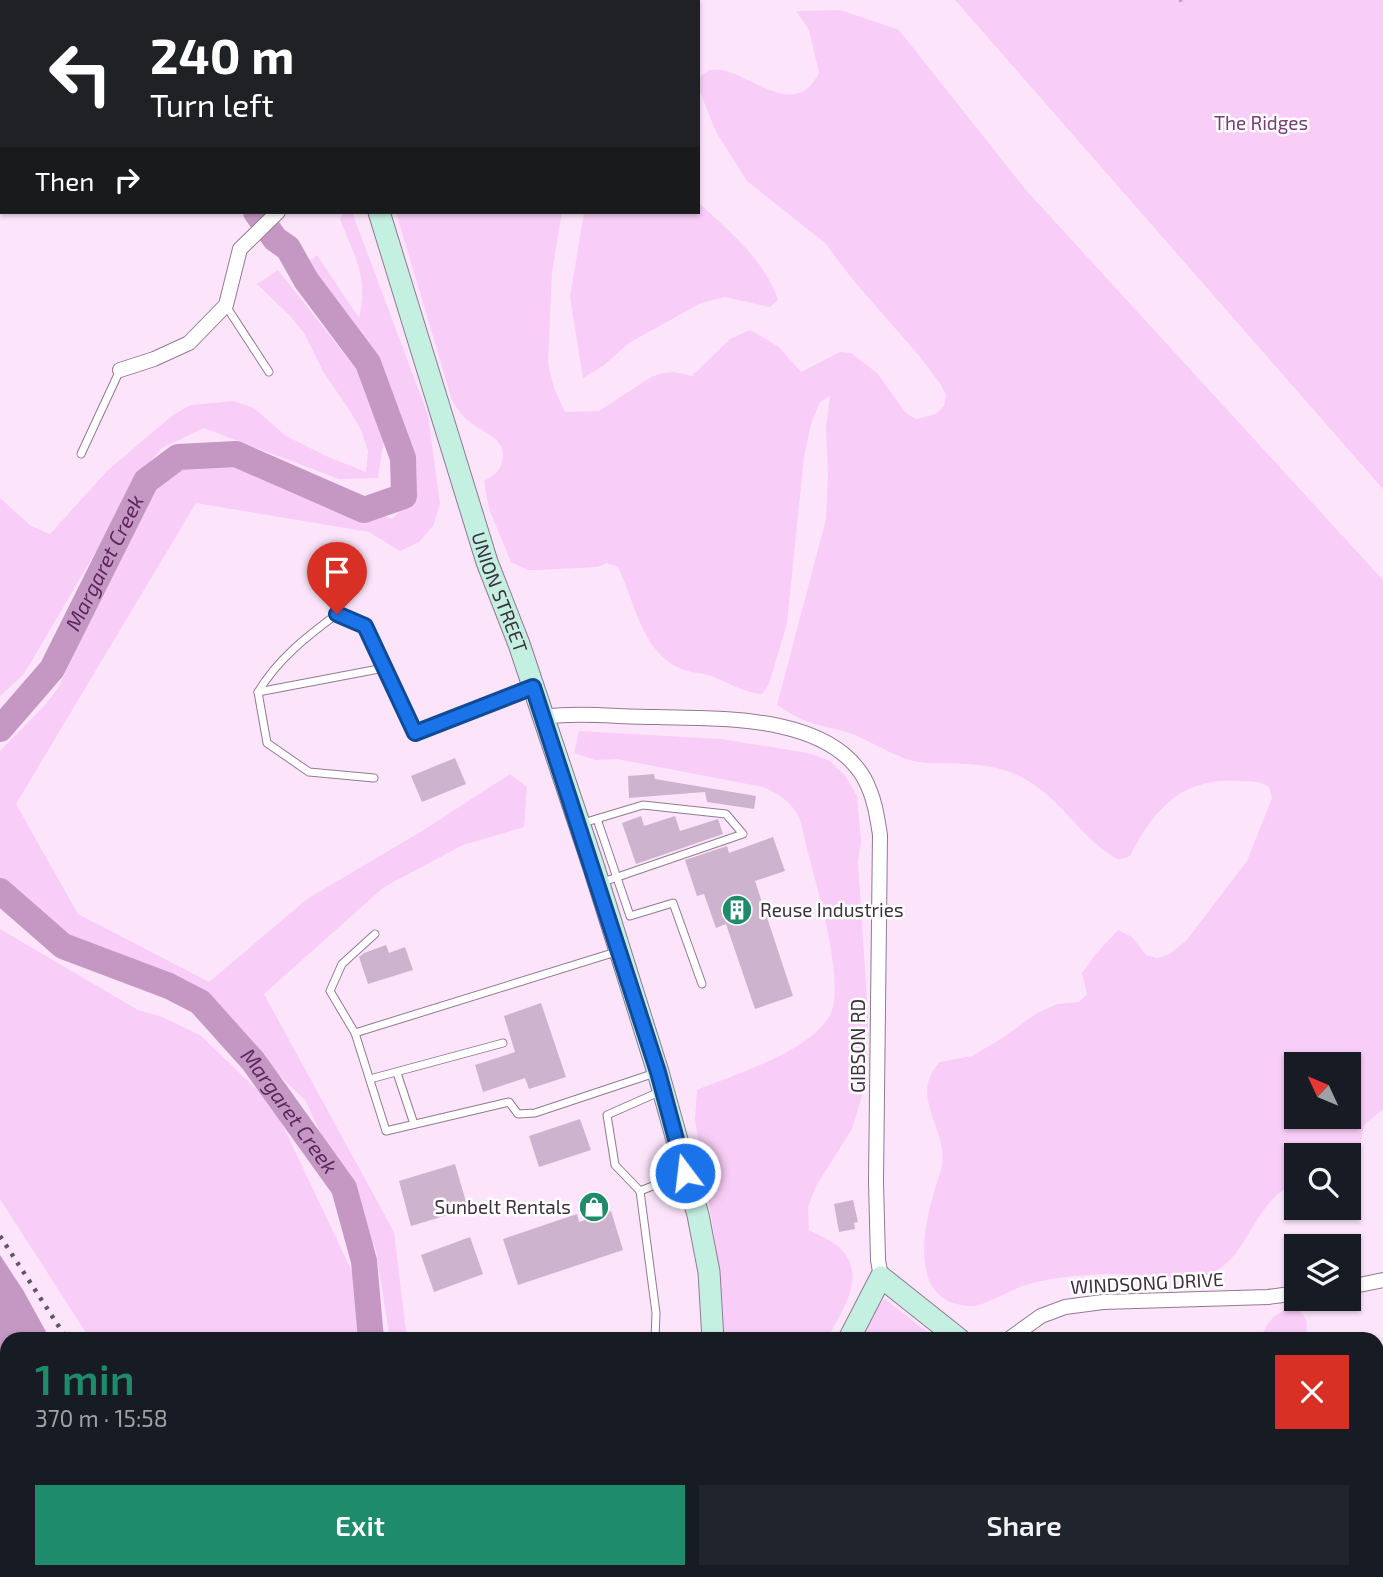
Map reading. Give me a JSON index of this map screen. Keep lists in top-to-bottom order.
{
  "streets": {
    "main road": ["UNION STREET"],
    "street": ["GIBSON RD", "WINDSONG DRIVE"]
  },
  "crossings": [
    ["UNION STREET", "GIBSON RD"]
  ],
  "water": ["Margaret Creek"],
  "parks": ["The Ridges"],
  "places": {
    "building": ["Reuse Industries"],
    "shop": ["Sunbelt Rentals"]
  },
  "north": "top left",
  "page": {
    "turn": ["240 m", "Turn left"],
    "then": "Then",
    "heading": ["1 min", "370 m · 15:58"],
    "buttons": ["Exit", "Share"]
  }
}
